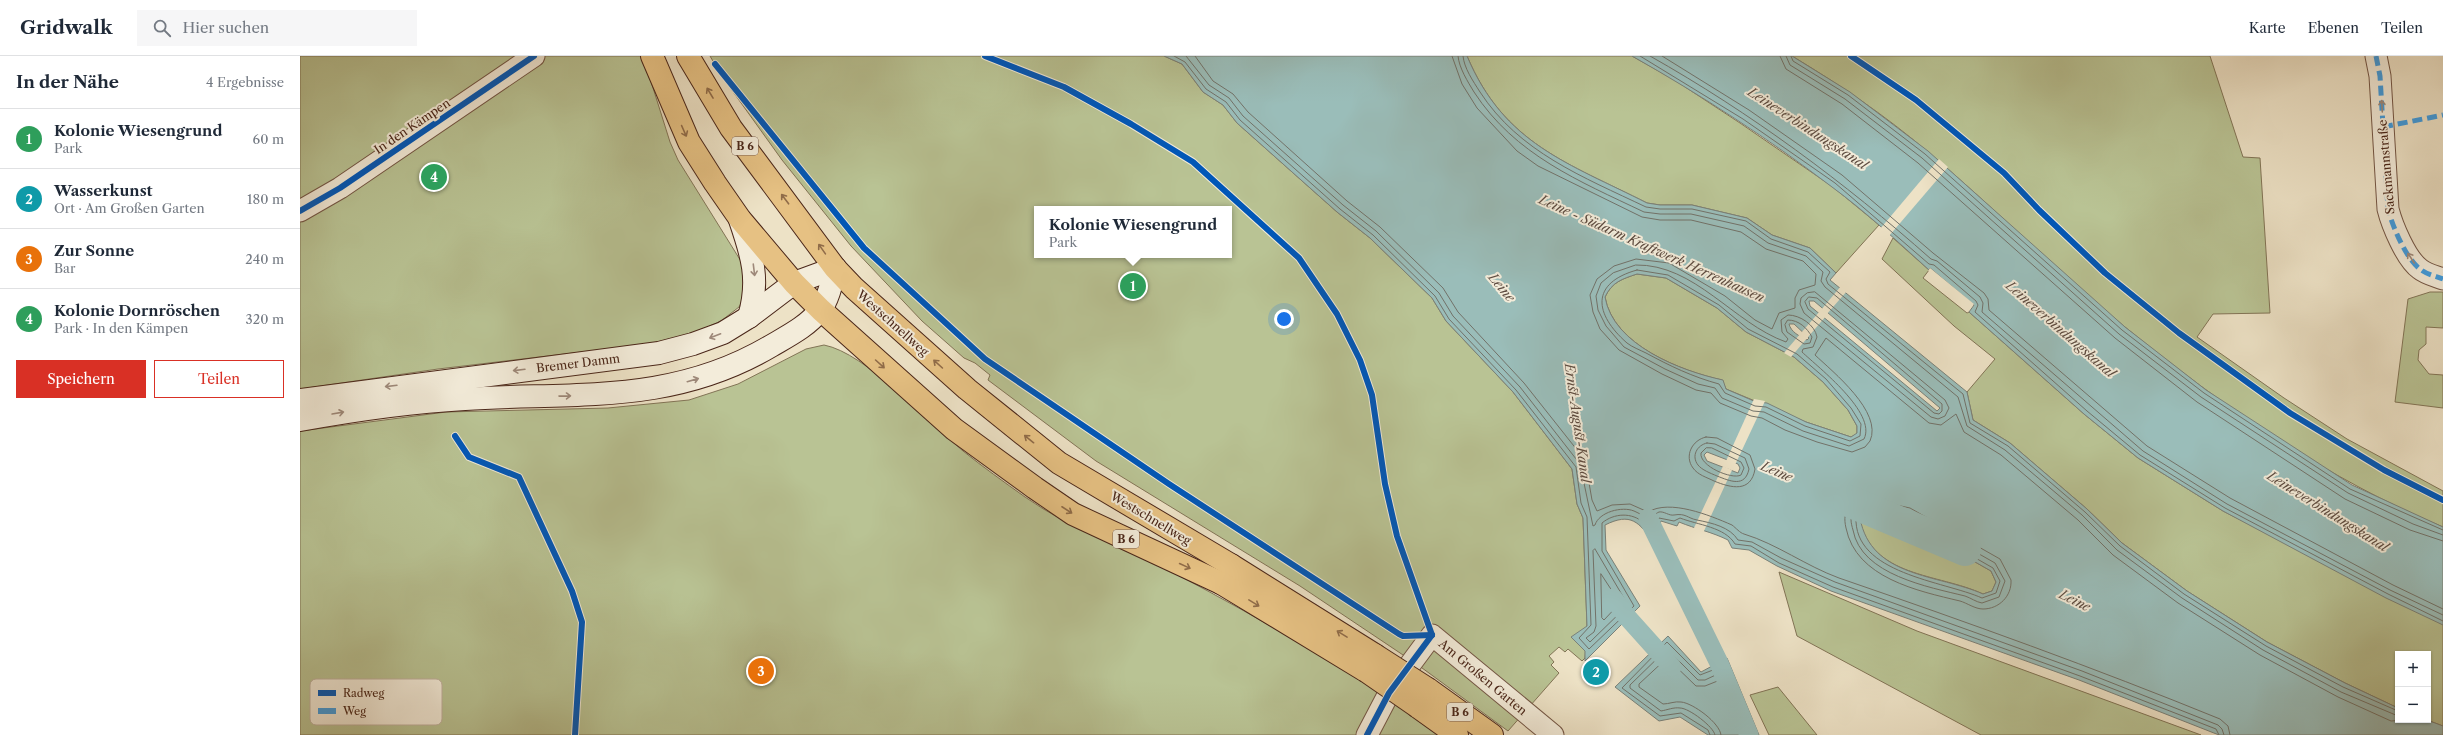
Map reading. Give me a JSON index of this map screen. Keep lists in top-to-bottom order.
{
  "streets": {
    "main road": ["B 6", "Westschnellweg", "Bremer Damm"],
    "street": ["In den Kämpen", "Sackmannstraße", "Am Großen Garten"]
  },
  "crossings": [
    ["Westschnellweg", "Bremer Damm"]
  ],
  "one_way": ["Sackmannstraße"],
  "water": [
    "Leineverbindungskanal",
    "Leine - Südarm Kraftwerk Herrenhausen",
    "Leine",
    "Ernst-August-Kanal"
  ],
  "legend": ["Radweg", "Weg"],
  "page": {
    "header": "Gridwalk",
    "search": "Hier suchen",
    "nav": ["Karte", "Ebenen", "Teilen"],
    "heading": ["In der Nähe", "4 Ergebnisse"],
    "list": [
      {
        "mark": "1",
        "name": "Kolonie Wiesengrund",
        "note": "Park",
        "value": "60 m"
      },
      {
        "mark": "2",
        "name": "Wasserkunst",
        "note": "Ort · Am Großen Garten",
        "value": "180 m"
      },
      {
        "mark": "3",
        "name": "Zur Sonne",
        "note": "Bar",
        "value": "240 m"
      },
      {
        "mark": "4",
        "name": "Kolonie Dornröschen",
        "note": "Park · In den Kämpen",
        "value": "320 m"
      }
    ],
    "pins": [
      "4",
      "1",
      "3",
      "2"
    ],
    "popup": ["Kolonie Wiesengrund", "Park"],
    "buttons": ["Speichern", "Teilen"],
    "map_buttons": ["+", "−"]
  }
}
